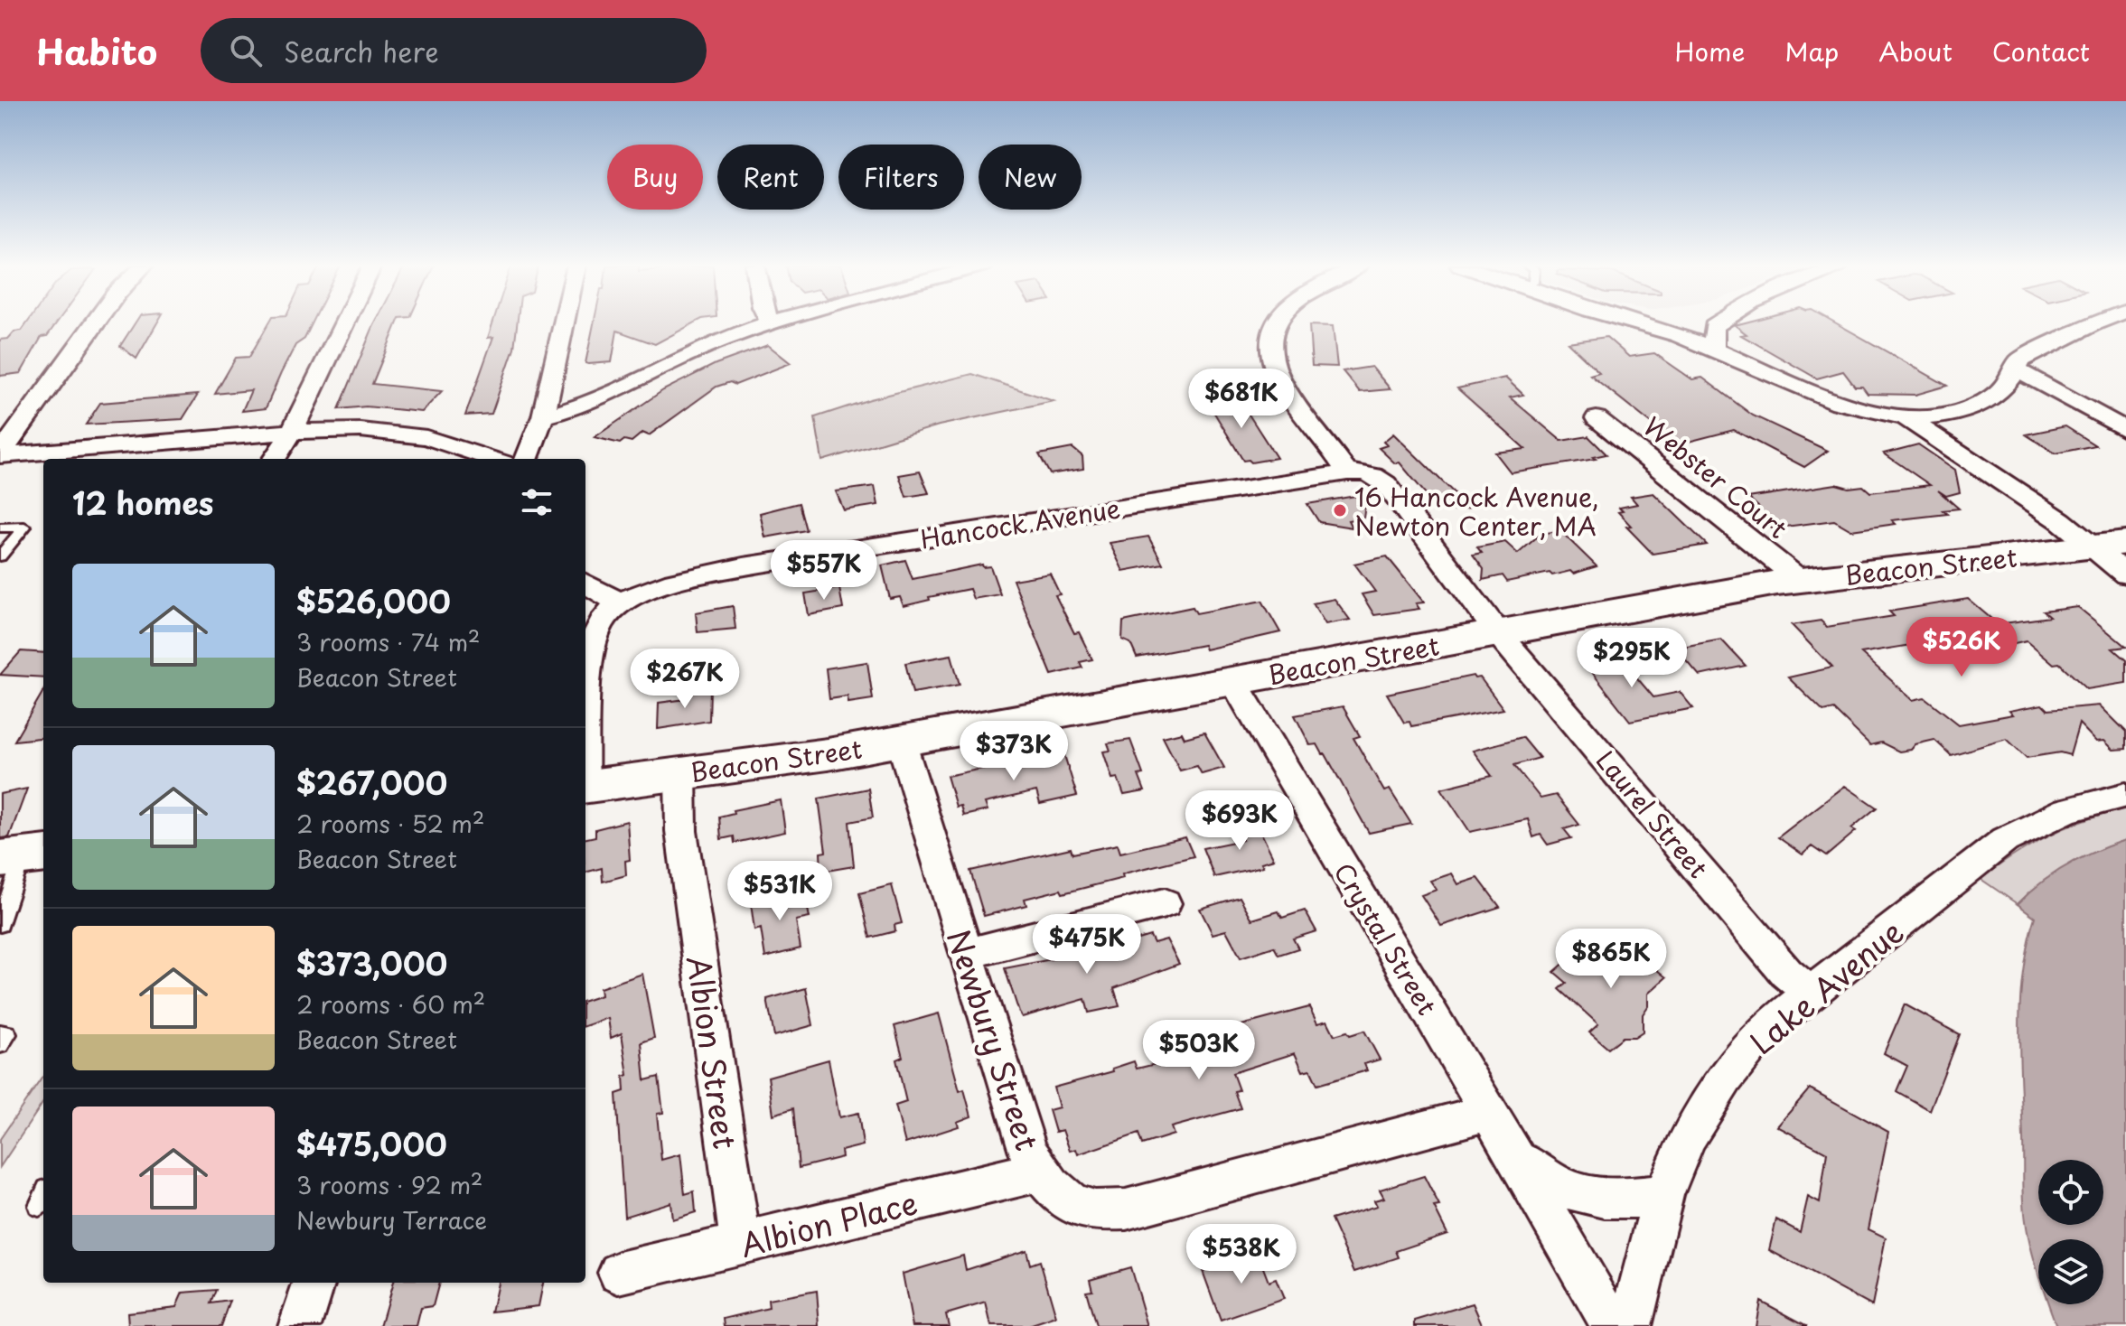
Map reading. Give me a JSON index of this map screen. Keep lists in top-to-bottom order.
{
  "streets": {
    "main road": ["Beacon Street"],
    "street": [
      "Webster Court",
      "Hancock Avenue",
      "Laurel Street",
      "Crystal Street",
      "Lake Avenue",
      "Newbury Street",
      "Albion Street",
      "Albion Place"
    ]
  },
  "crossings": [
    ["Webster Court", "Beacon Street"],
    ["Hancock Avenue", "Beacon Street"],
    ["Hancock Avenue", "Laurel Street"],
    ["Beacon Street", "Laurel Street"],
    ["Beacon Street", "Crystal Street"],
    ["Beacon Street", "Newbury Street"],
    ["Beacon Street", "Albion Street"],
    ["Laurel Street", "Lake Avenue"],
    ["Crystal Street", "Lake Avenue"],
    ["Crystal Street", "Newbury Street"],
    ["Newbury Street", "Albion Place"],
    ["Albion Street", "Albion Place"]
  ],
  "places": ["16 Hancock Avenue, Newton Center, MA"],
  "page": {
    "header": "Habito",
    "search": "Search here",
    "nav": [
      "Home",
      "Map",
      "About",
      "Contact"
    ],
    "chip": [
      "Buy",
      "Rent",
      "Filters",
      "New"
    ],
    "price": [
      "$681K",
      "$557K",
      "$526K",
      "$295K",
      "$267K",
      "$373K",
      "$693K",
      "$531K",
      "$475K",
      "$865K",
      "$503K",
      "$538K"
    ],
    "heading": "12 homes",
    "list": [
      {
        "name": "$526,000",
        "note": "3 rooms · 74 m² · Beacon Street"
      },
      {
        "name": "$267,000",
        "note": "2 rooms · 52 m² · Beacon Street"
      },
      {
        "name": "$373,000",
        "note": "2 rooms · 60 m² · Beacon Street"
      },
      {
        "name": "$475,000",
        "note": "3 rooms · 92 m² · Newbury Terrace"
      }
    ]
  }
}
